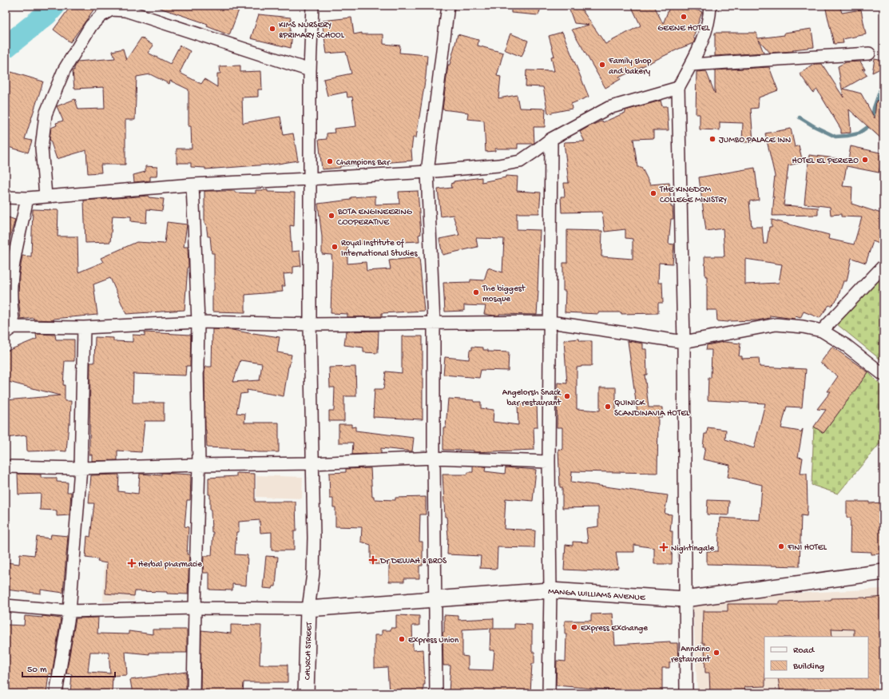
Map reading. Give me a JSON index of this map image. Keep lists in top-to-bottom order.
{
  "streets": {
    "main road": ["MANGA WILLIAMS AVENUE", "CHURCH STREET"]
  },
  "crossings": [
    ["MANGA WILLIAMS AVENUE", "CHURCH STREET"]
  ],
  "places": {
    "other": [
      "GEENE HOTEL",
      "KIMS NURSERY &PRIMARY SCHOOL",
      "Family shop and bakery",
      "JUMBO PALACE INN",
      "HOTEL EL PEREZO",
      "Champions Bar",
      "THE KINGDOM COLLEGE MINISTRY",
      "BOTA ENGINEERING COOPERATIVE",
      "Royal Institute of International Studies",
      "The biggest mosque",
      "Angelorsh Snack bar restaurant",
      "QUINICK SCANDINAVIA HOTEL",
      "FINI HOTEL",
      "Express Exchange",
      "Express Union",
      "Anndino restaurant"
    ],
    "health": ["Nightingale", "Dr DEWAH & BROS", "Herbal pharmacie"]
  },
  "legend": ["Road", "Building"],
  "scale_bar": "50 m"
}
